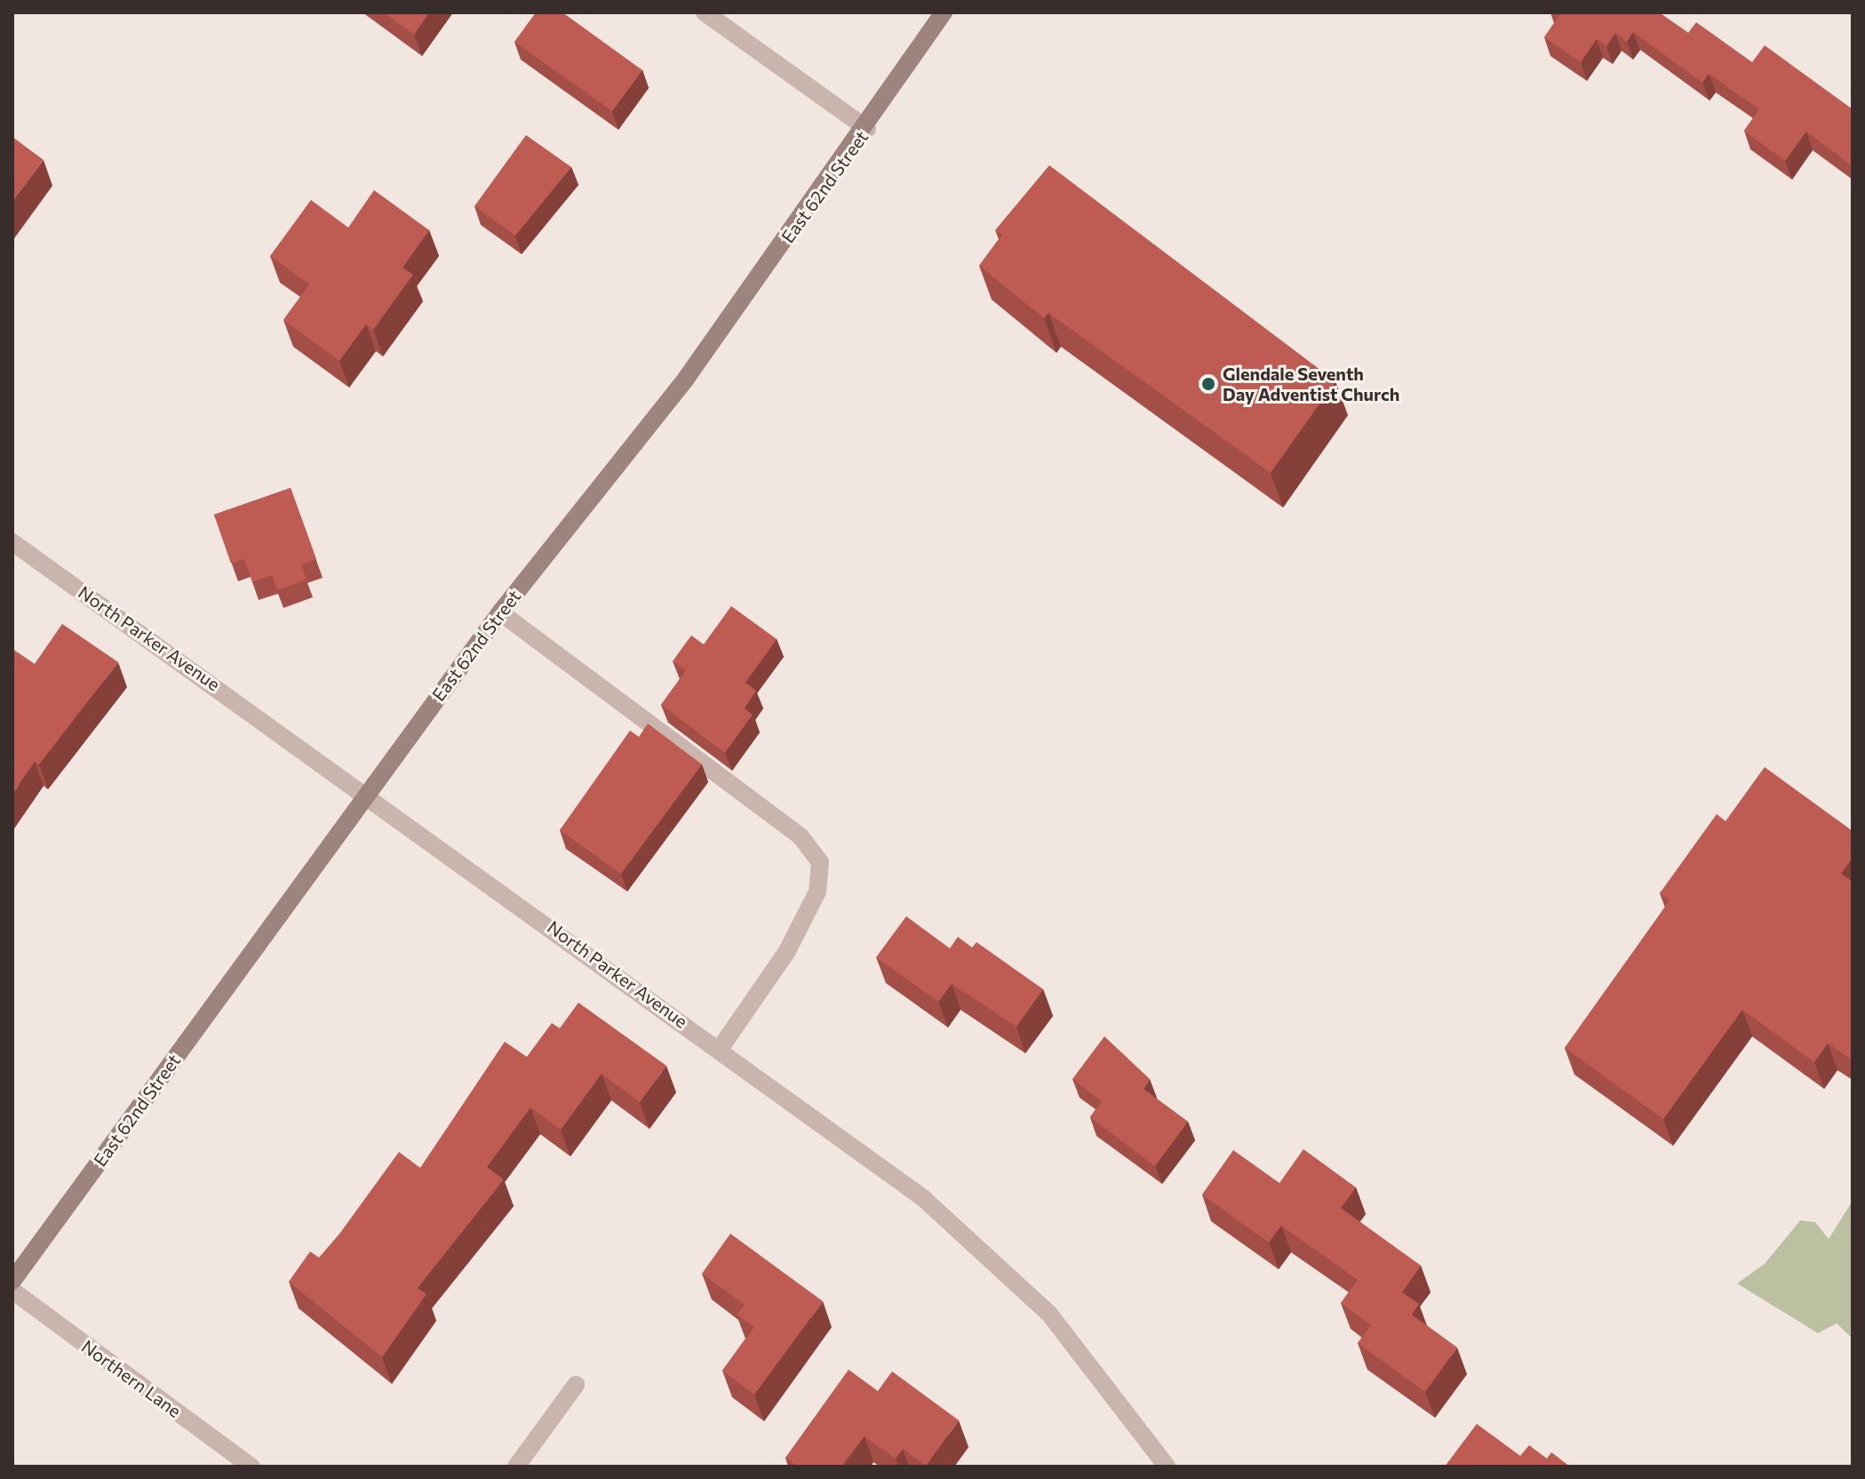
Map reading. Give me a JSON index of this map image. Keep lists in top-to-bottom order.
{
  "streets": {
    "street": ["East 62nd Street", "North Parker Avenue", "Northern Lane"]
  },
  "crossings": [
    ["East 62nd Street", "North Parker Avenue"]
  ],
  "places": ["Glendale Seventh Day Adventist Church"]
}
